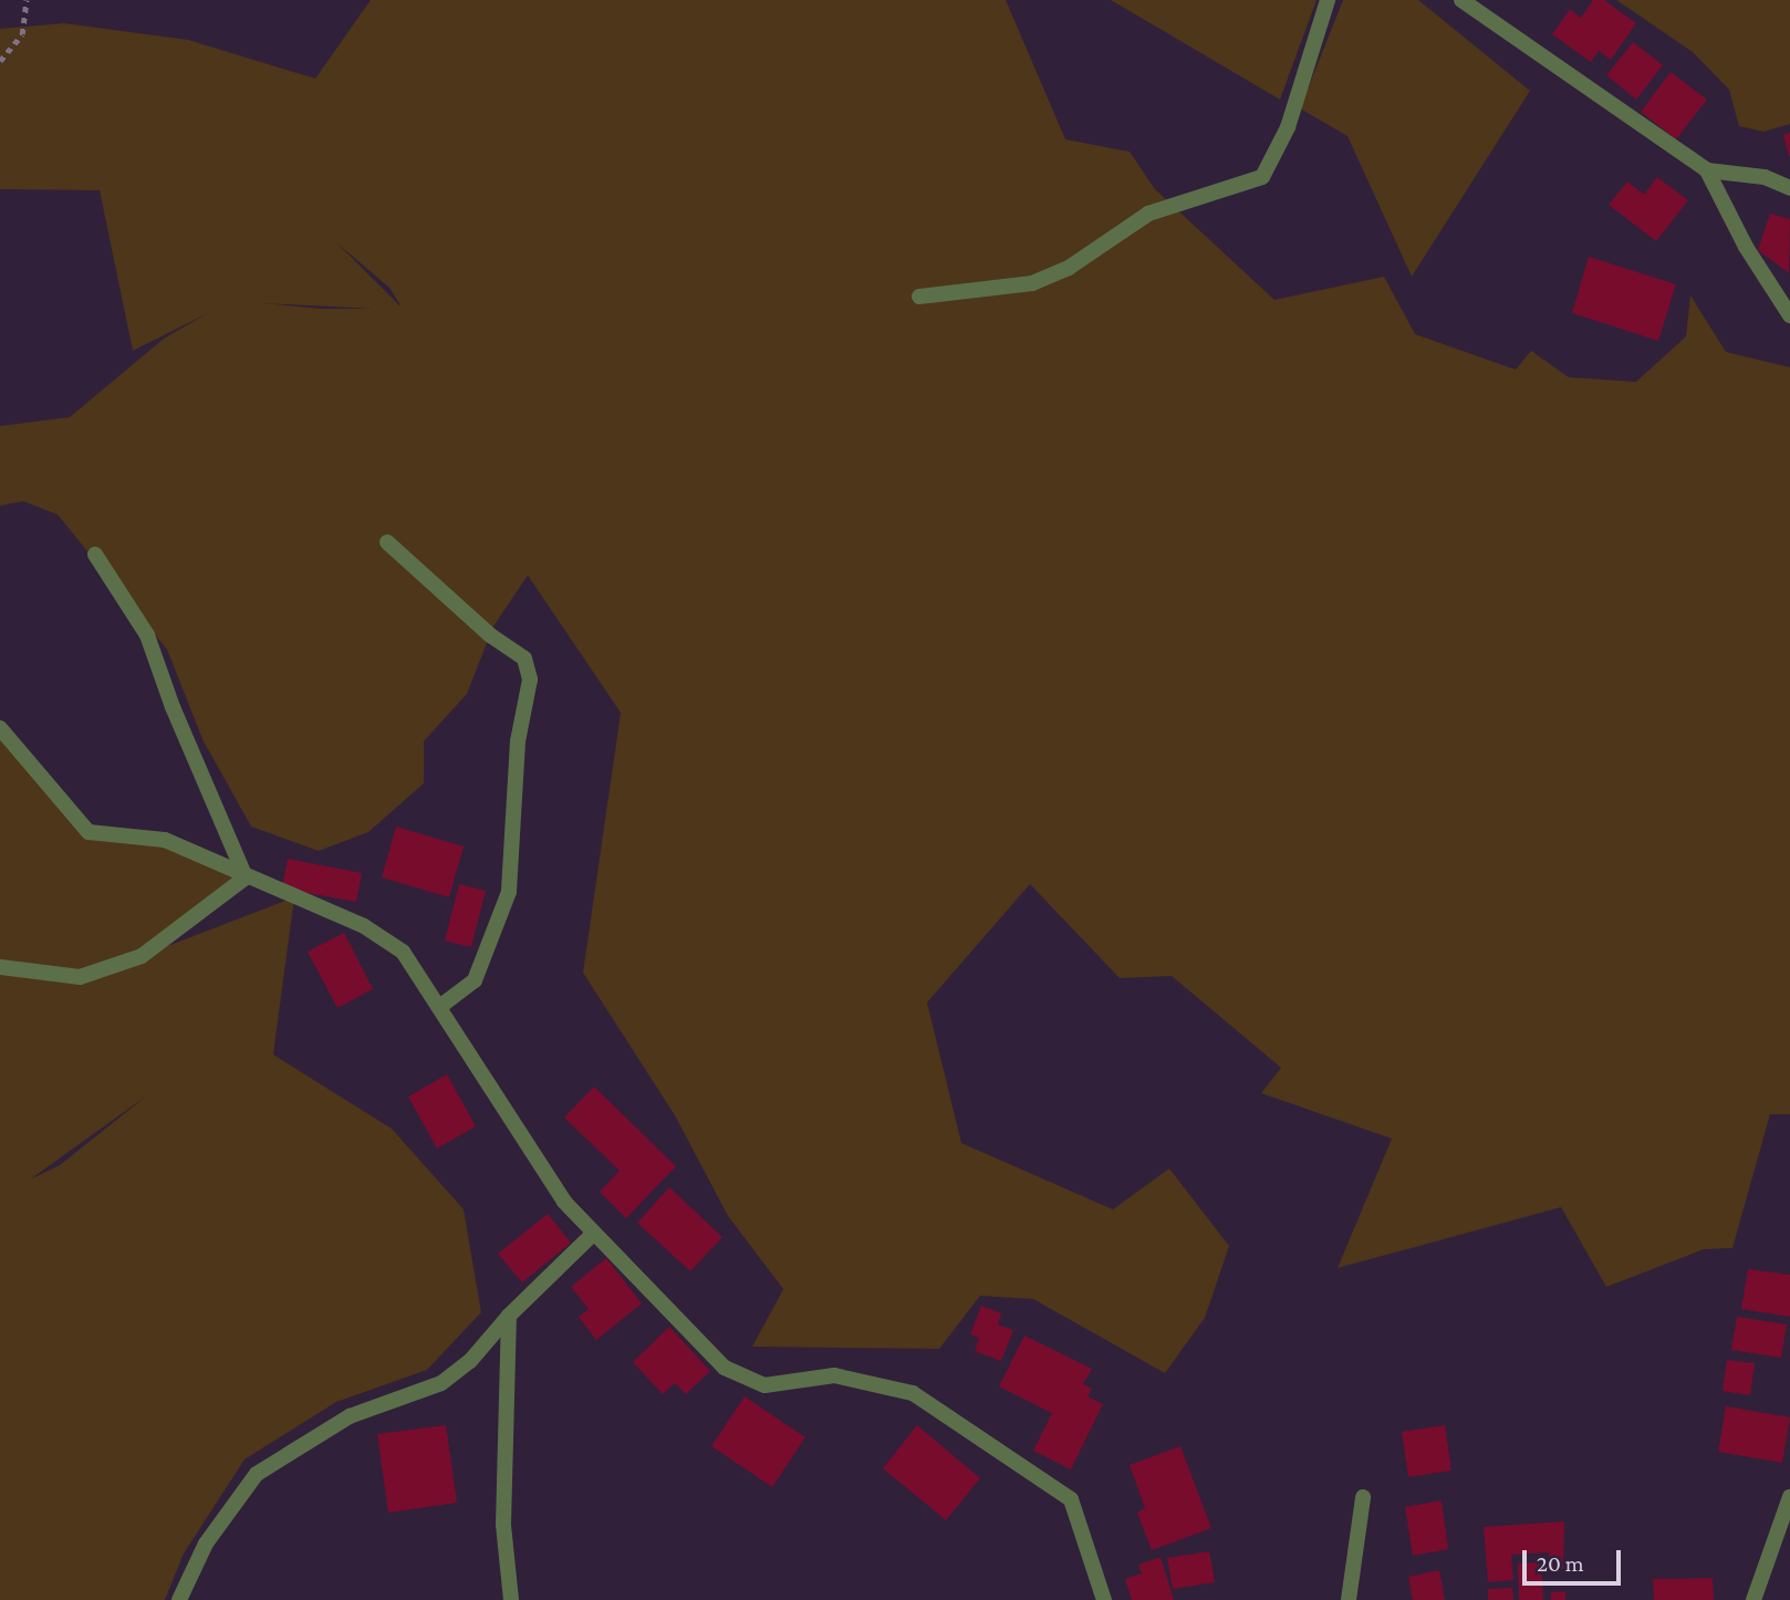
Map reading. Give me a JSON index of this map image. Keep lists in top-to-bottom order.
{
  "scale_bar": "20 m"
}
